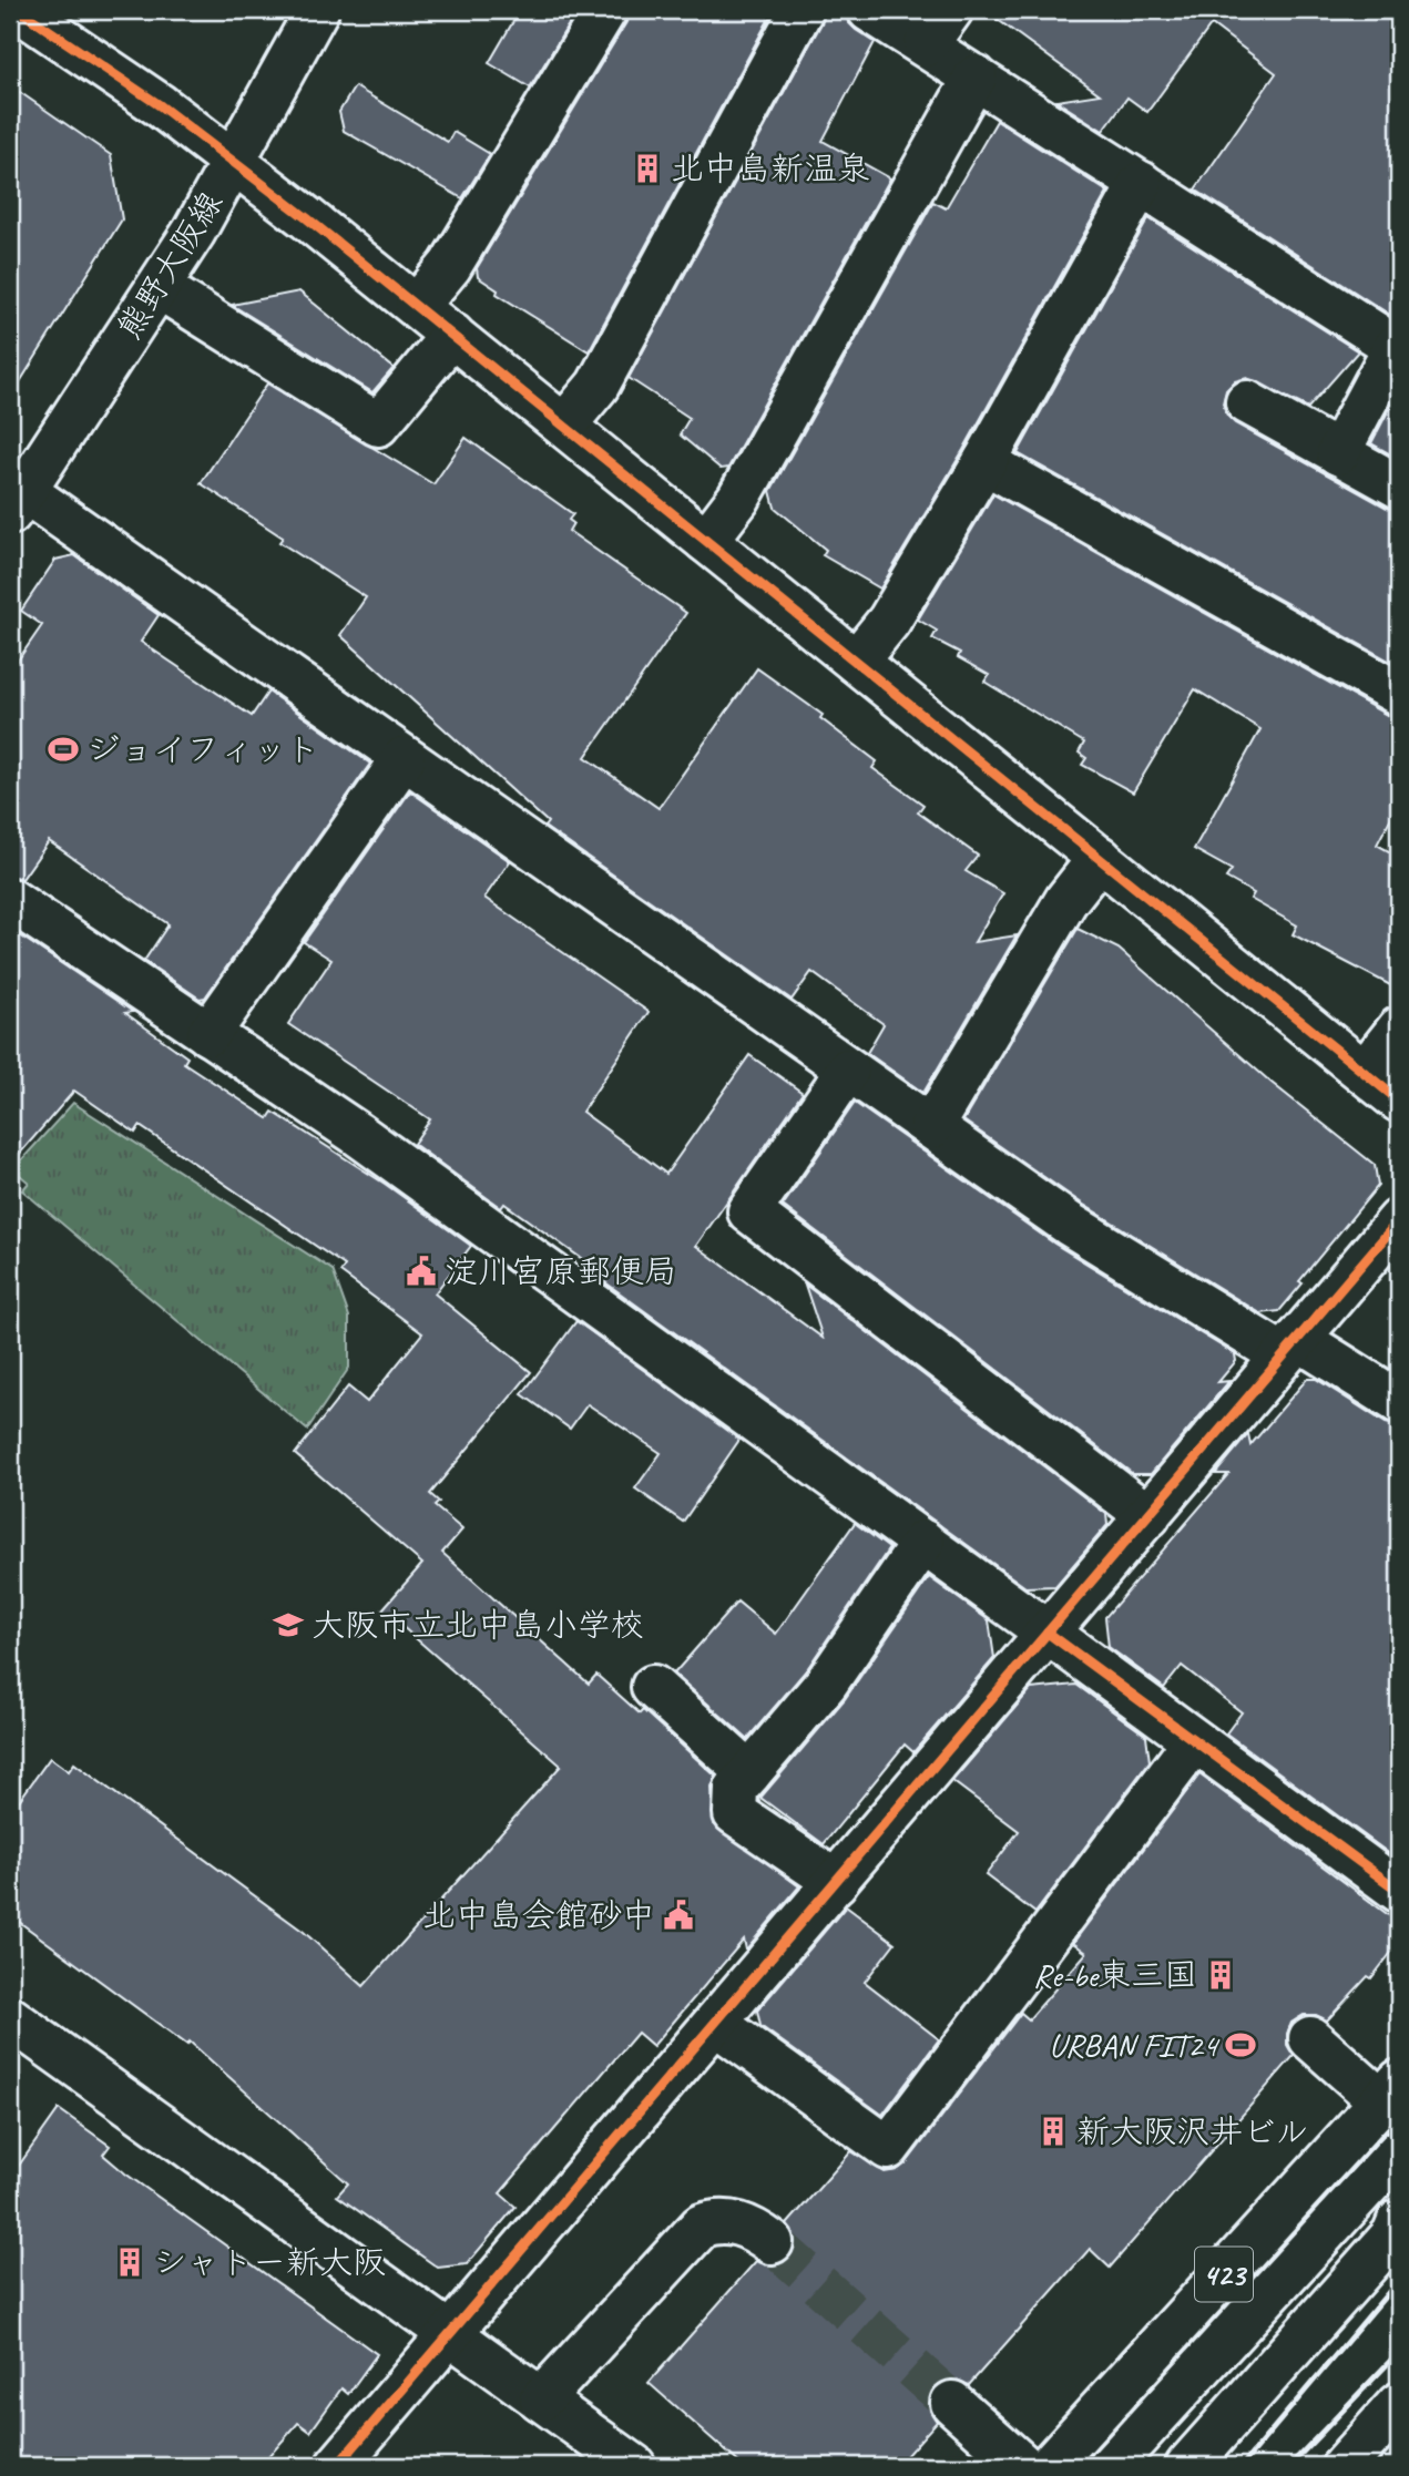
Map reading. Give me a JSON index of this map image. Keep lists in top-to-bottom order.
{
  "streets": {
    "main road": ["熊野大阪線", "423"]
  },
  "places": {
    "building": [
      "北中島新温泉",
      "Re-be東三国",
      "新大阪沢井ビル",
      "シャトー新大阪"
    ],
    "sports": ["ジョイフィット", "URBAN FIT24"],
    "public building": ["淀川宮原郵便局", "北中島会館砂中"],
    "school or university": ["大阪市立北中島小学校"]
  }
}
